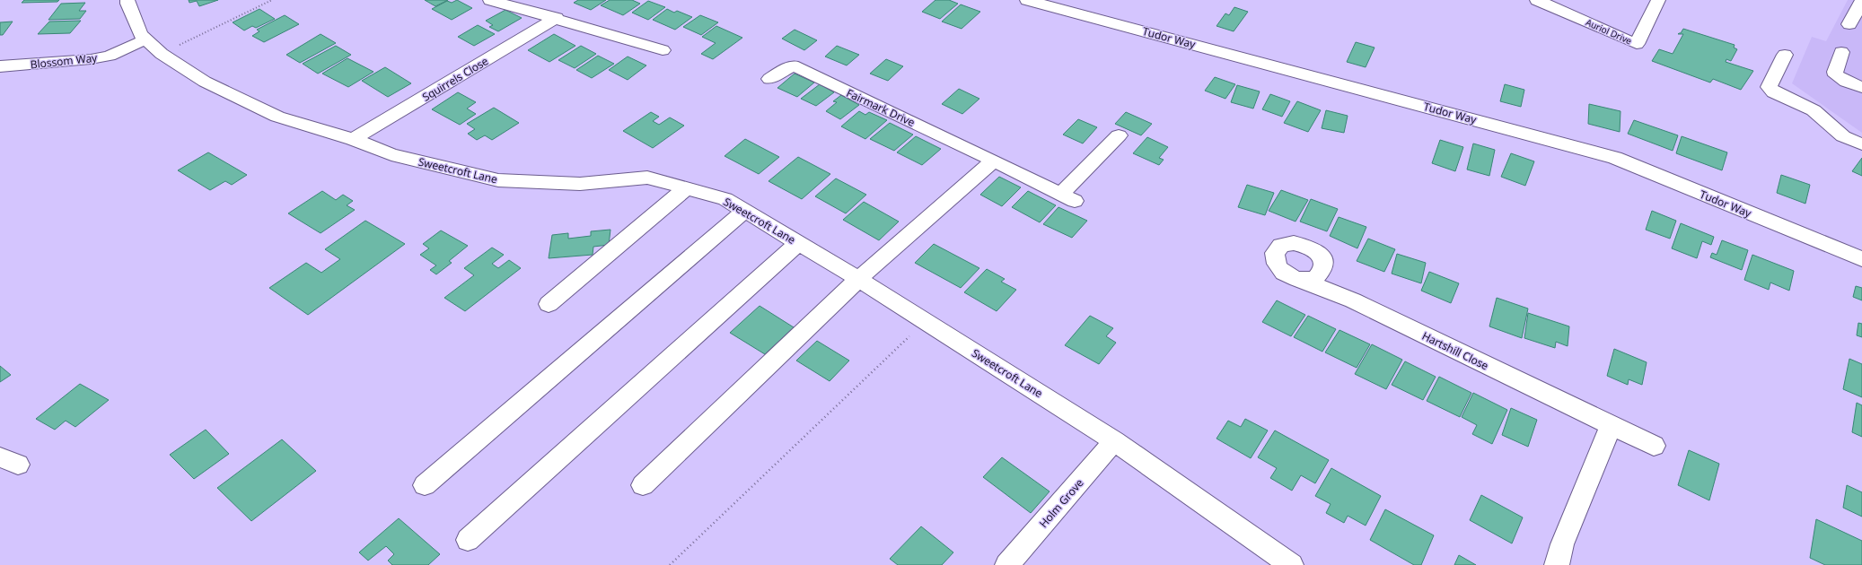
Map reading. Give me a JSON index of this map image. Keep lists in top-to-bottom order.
{
  "streets": {
    "street": [
      "Auriol Drive",
      "Tudor Way",
      "Blossom Way",
      "Squirrels Close",
      "Fairmark Drive",
      "Sweetcroft Lane",
      "Hartshill Close",
      "Holm Grove"
    ]
  },
  "crossings": [
    ["Blossom Way", "Sweetcroft Lane"],
    ["Squirrels Close", "Sweetcroft Lane"],
    ["Sweetcroft Lane", "Holm Grove"]
  ]
}
